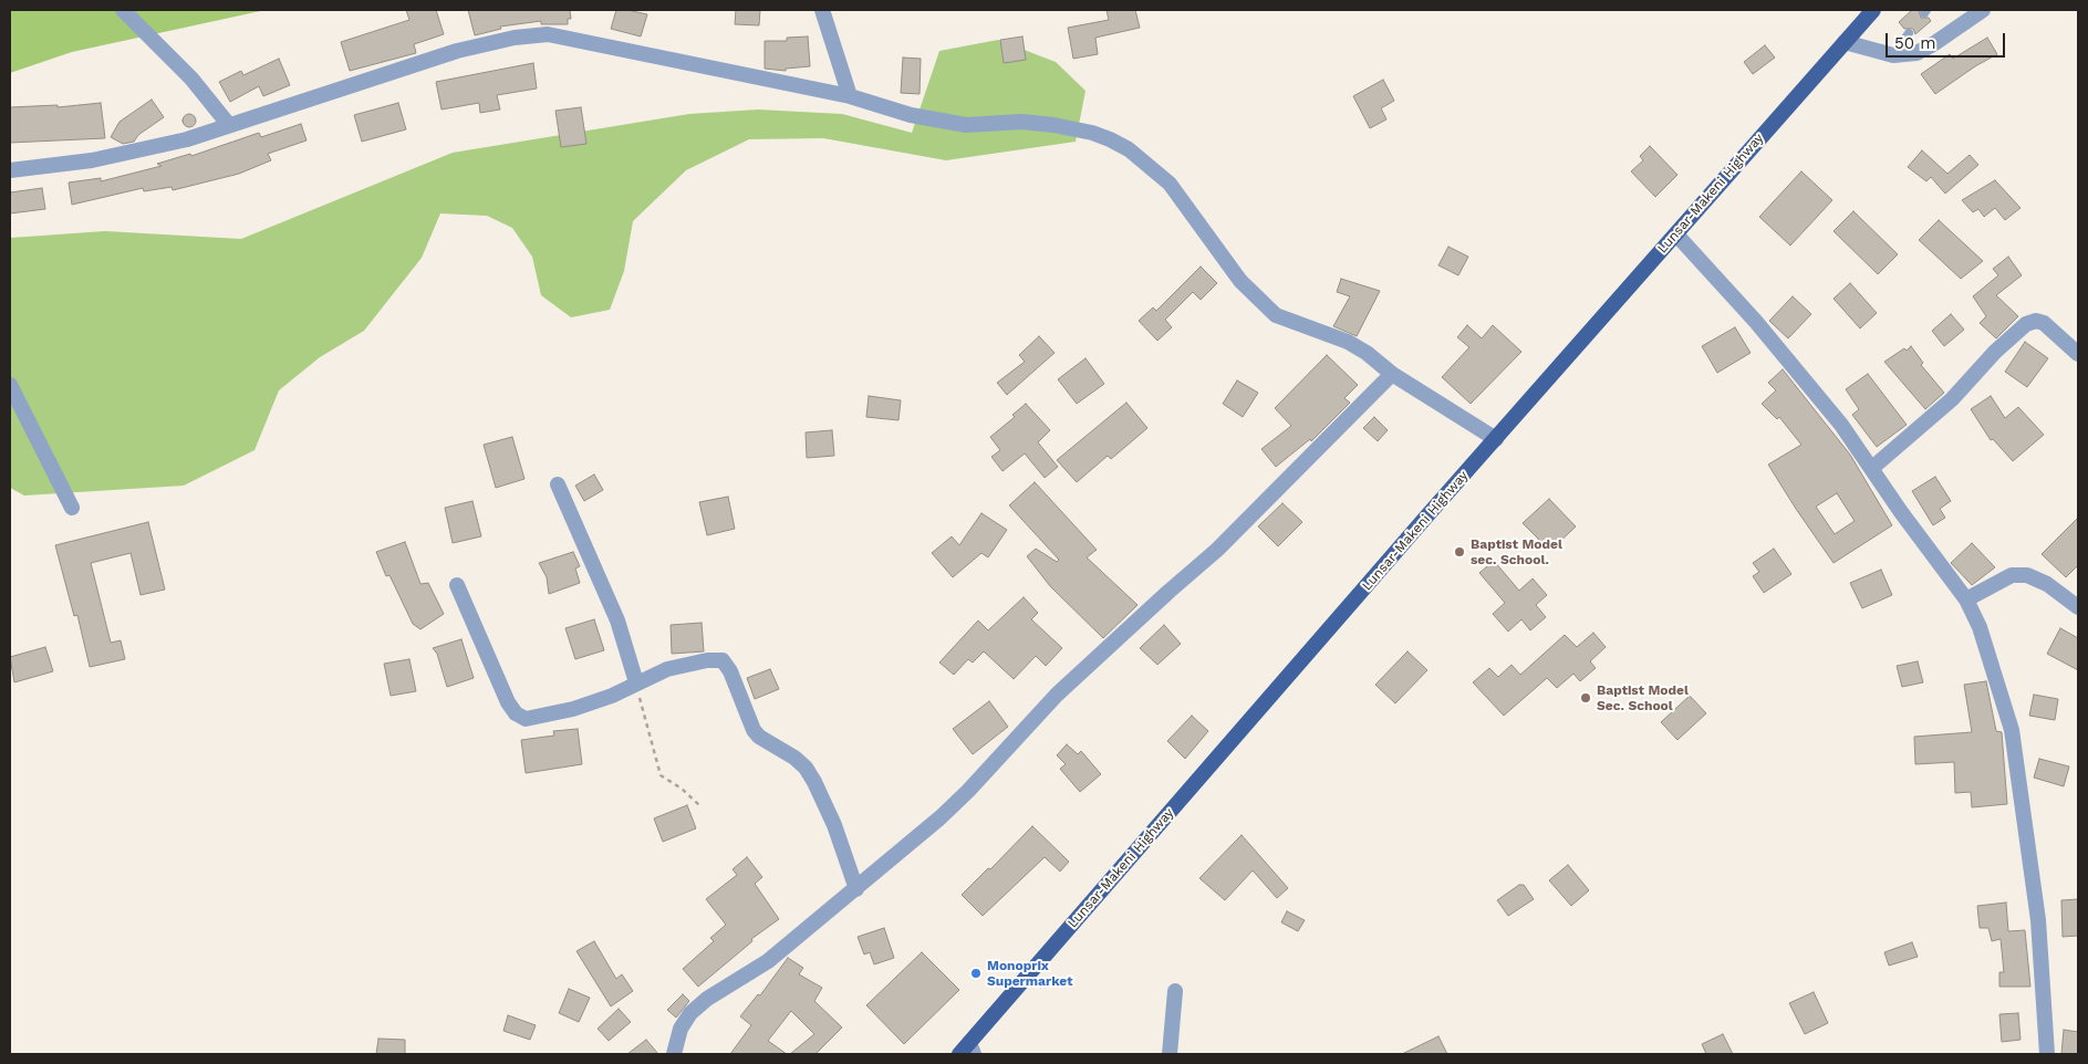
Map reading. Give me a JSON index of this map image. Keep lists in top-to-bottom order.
{
  "streets": {
    "main road": ["Lunsar-Makeni Highway"]
  },
  "places": ["Baptist Model sec. School.", "Baptist Model Sec. School", "Monoprix Supermarket"],
  "scale_bar": "50 m"
}
